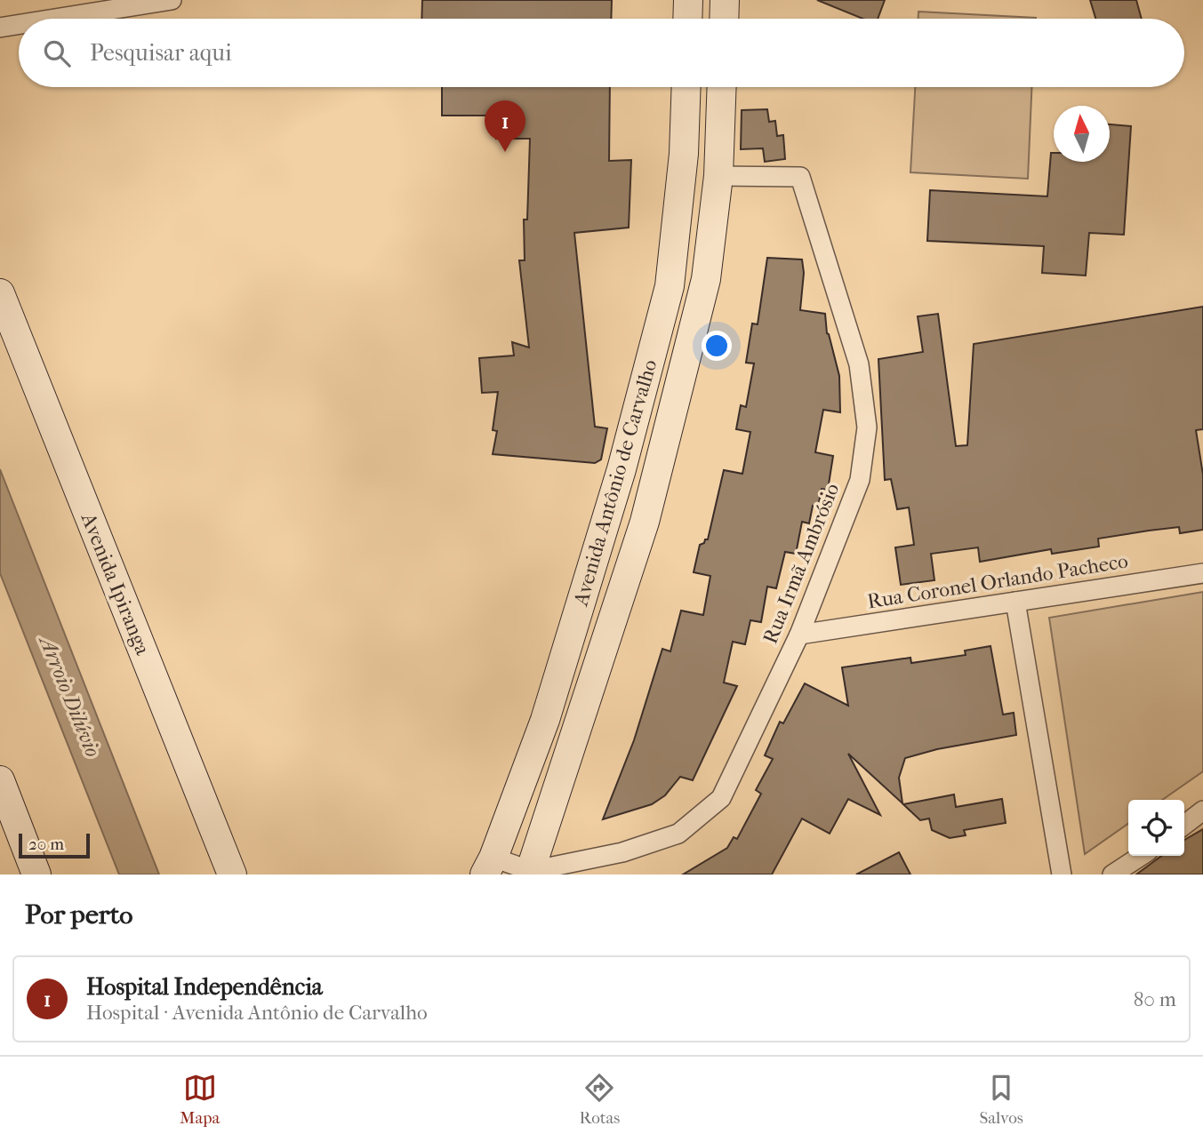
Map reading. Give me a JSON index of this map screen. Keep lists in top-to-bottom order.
{
  "streets": {
    "main road": ["Avenida Antônio de Carvalho", "Avenida Ipiranga"],
    "street": ["Rua Irmã Ambrósio", "Rua Coronel Orlando Pacheco"]
  },
  "crossings": [
    ["Avenida Antônio de Carvalho", "Rua Irmã Ambrósio"],
    ["Rua Irmã Ambrósio", "Rua Coronel Orlando Pacheco"]
  ],
  "water": ["Arroio Dilúvio"],
  "scale_bar": "20 m",
  "north": "top",
  "page": {
    "search": "Pesquisar aqui",
    "pins": "1",
    "scale": "20 m",
    "heading": "Por perto",
    "list": [
      {
        "mark": "1",
        "name": "Hospital Independência",
        "note": "Hospital · Avenida Antônio de Carvalho",
        "value": "80 m"
      }
    ],
    "nav": ["Mapa", "Rotas", "Salvos"]
  }
}
